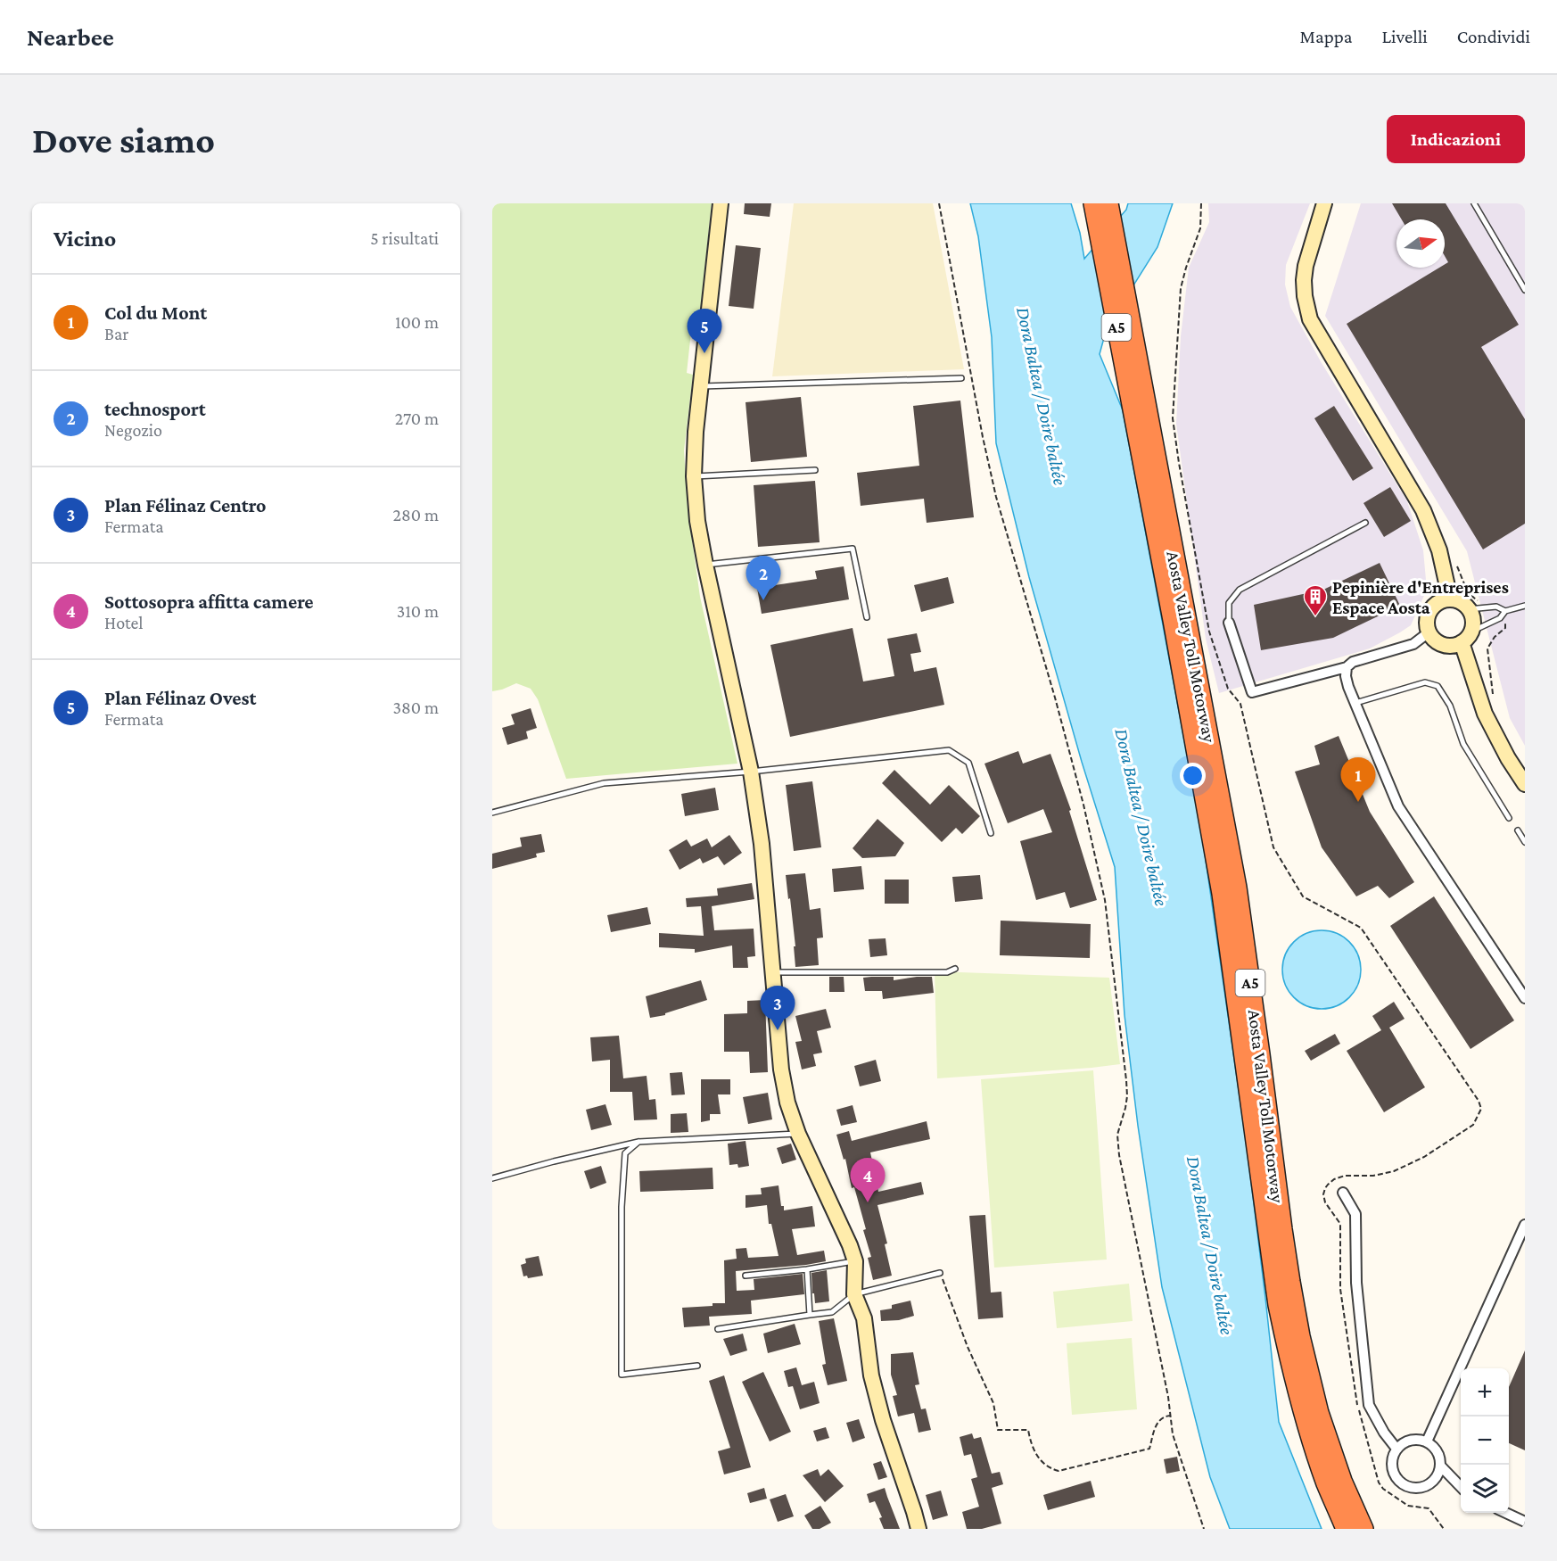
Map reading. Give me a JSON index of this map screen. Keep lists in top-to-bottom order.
{
  "streets": {
    "highway": ["A5", "Aosta Valley Toll Motorway"]
  },
  "water": ["Dora Baltea / Doire baltée"],
  "places": {
    "building": ["Pepinière d'Entreprises Espace Aosta"]
  },
  "north": "right",
  "page": {
    "header": "Nearbee",
    "nav": ["Mappa", "Livelli", "Condividi"],
    "buttons": "Indicazioni",
    "title": "Dove siamo",
    "heading": ["Vicino", "5 risultati"],
    "list": [
      {
        "mark": "1",
        "name": "Col du Mont",
        "note": "Bar",
        "value": "100 m"
      },
      {
        "mark": "2",
        "name": "technosport",
        "note": "Negozio",
        "value": "270 m"
      },
      {
        "mark": "3",
        "name": "Plan Félinaz Centro",
        "note": "Fermata",
        "value": "280 m"
      },
      {
        "mark": "4",
        "name": "Sottosopra affitta camere",
        "note": "Hotel",
        "value": "310 m"
      },
      {
        "mark": "5",
        "name": "Plan Félinaz Ovest",
        "note": "Fermata",
        "value": "380 m"
      }
    ],
    "pins": [
      "5",
      "2",
      "1",
      "3",
      "4"
    ],
    "map_buttons": ["+", "−"]
  }
}
